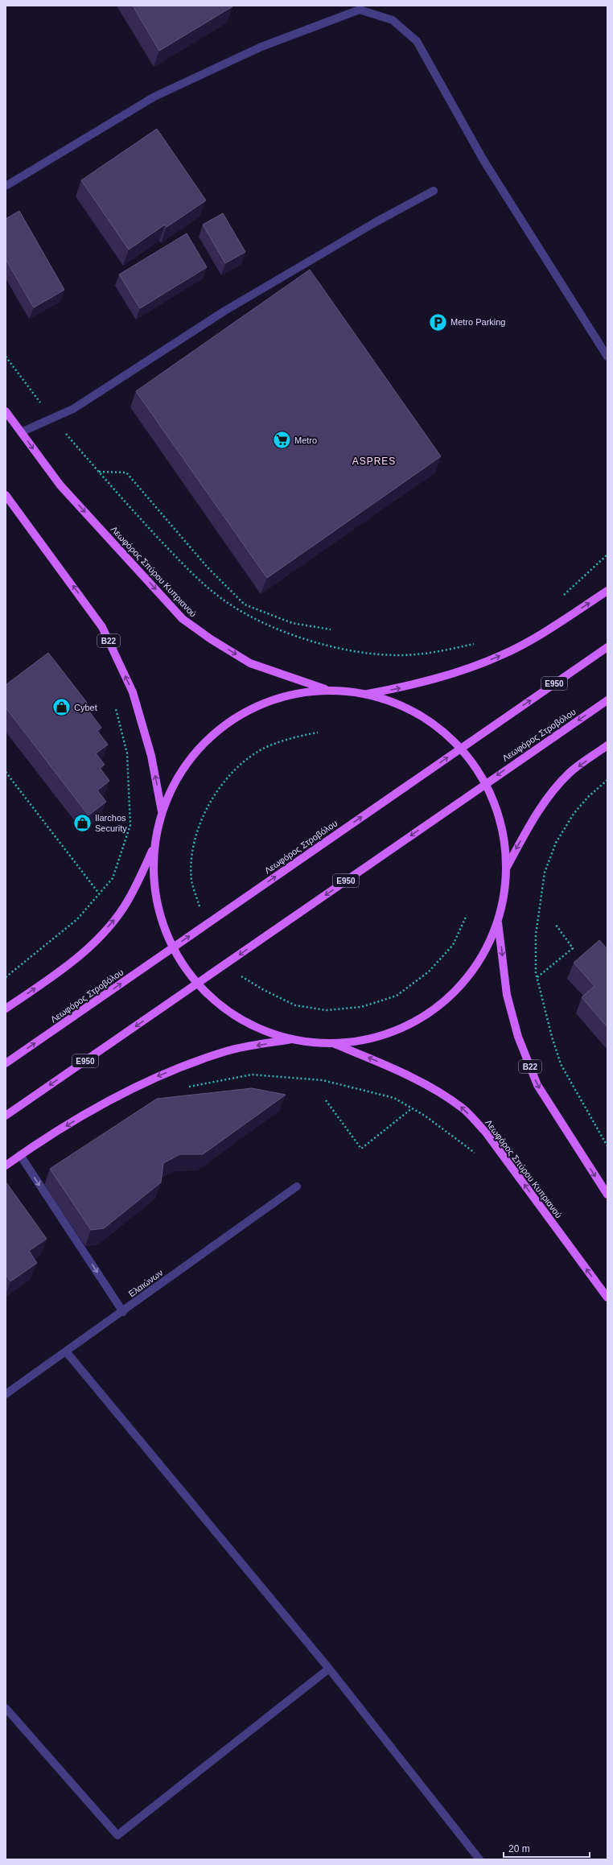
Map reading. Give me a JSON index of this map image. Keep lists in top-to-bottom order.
{
  "streets": {
    "main road": [
      "Λεωφόρος Σπύρου Κυπριανού",
      "B22",
      "E950",
      "Λεωφόρος Στροβόλου"
    ],
    "street": ["Ελαιώνων"]
  },
  "districts": ["ASPRES"],
  "places": {
    "parking": ["Metro Parking"],
    "supermarket": ["Metro"],
    "shop": ["Cybet", "Ilarchos Security"]
  },
  "scale_bar": "20 m"
}
